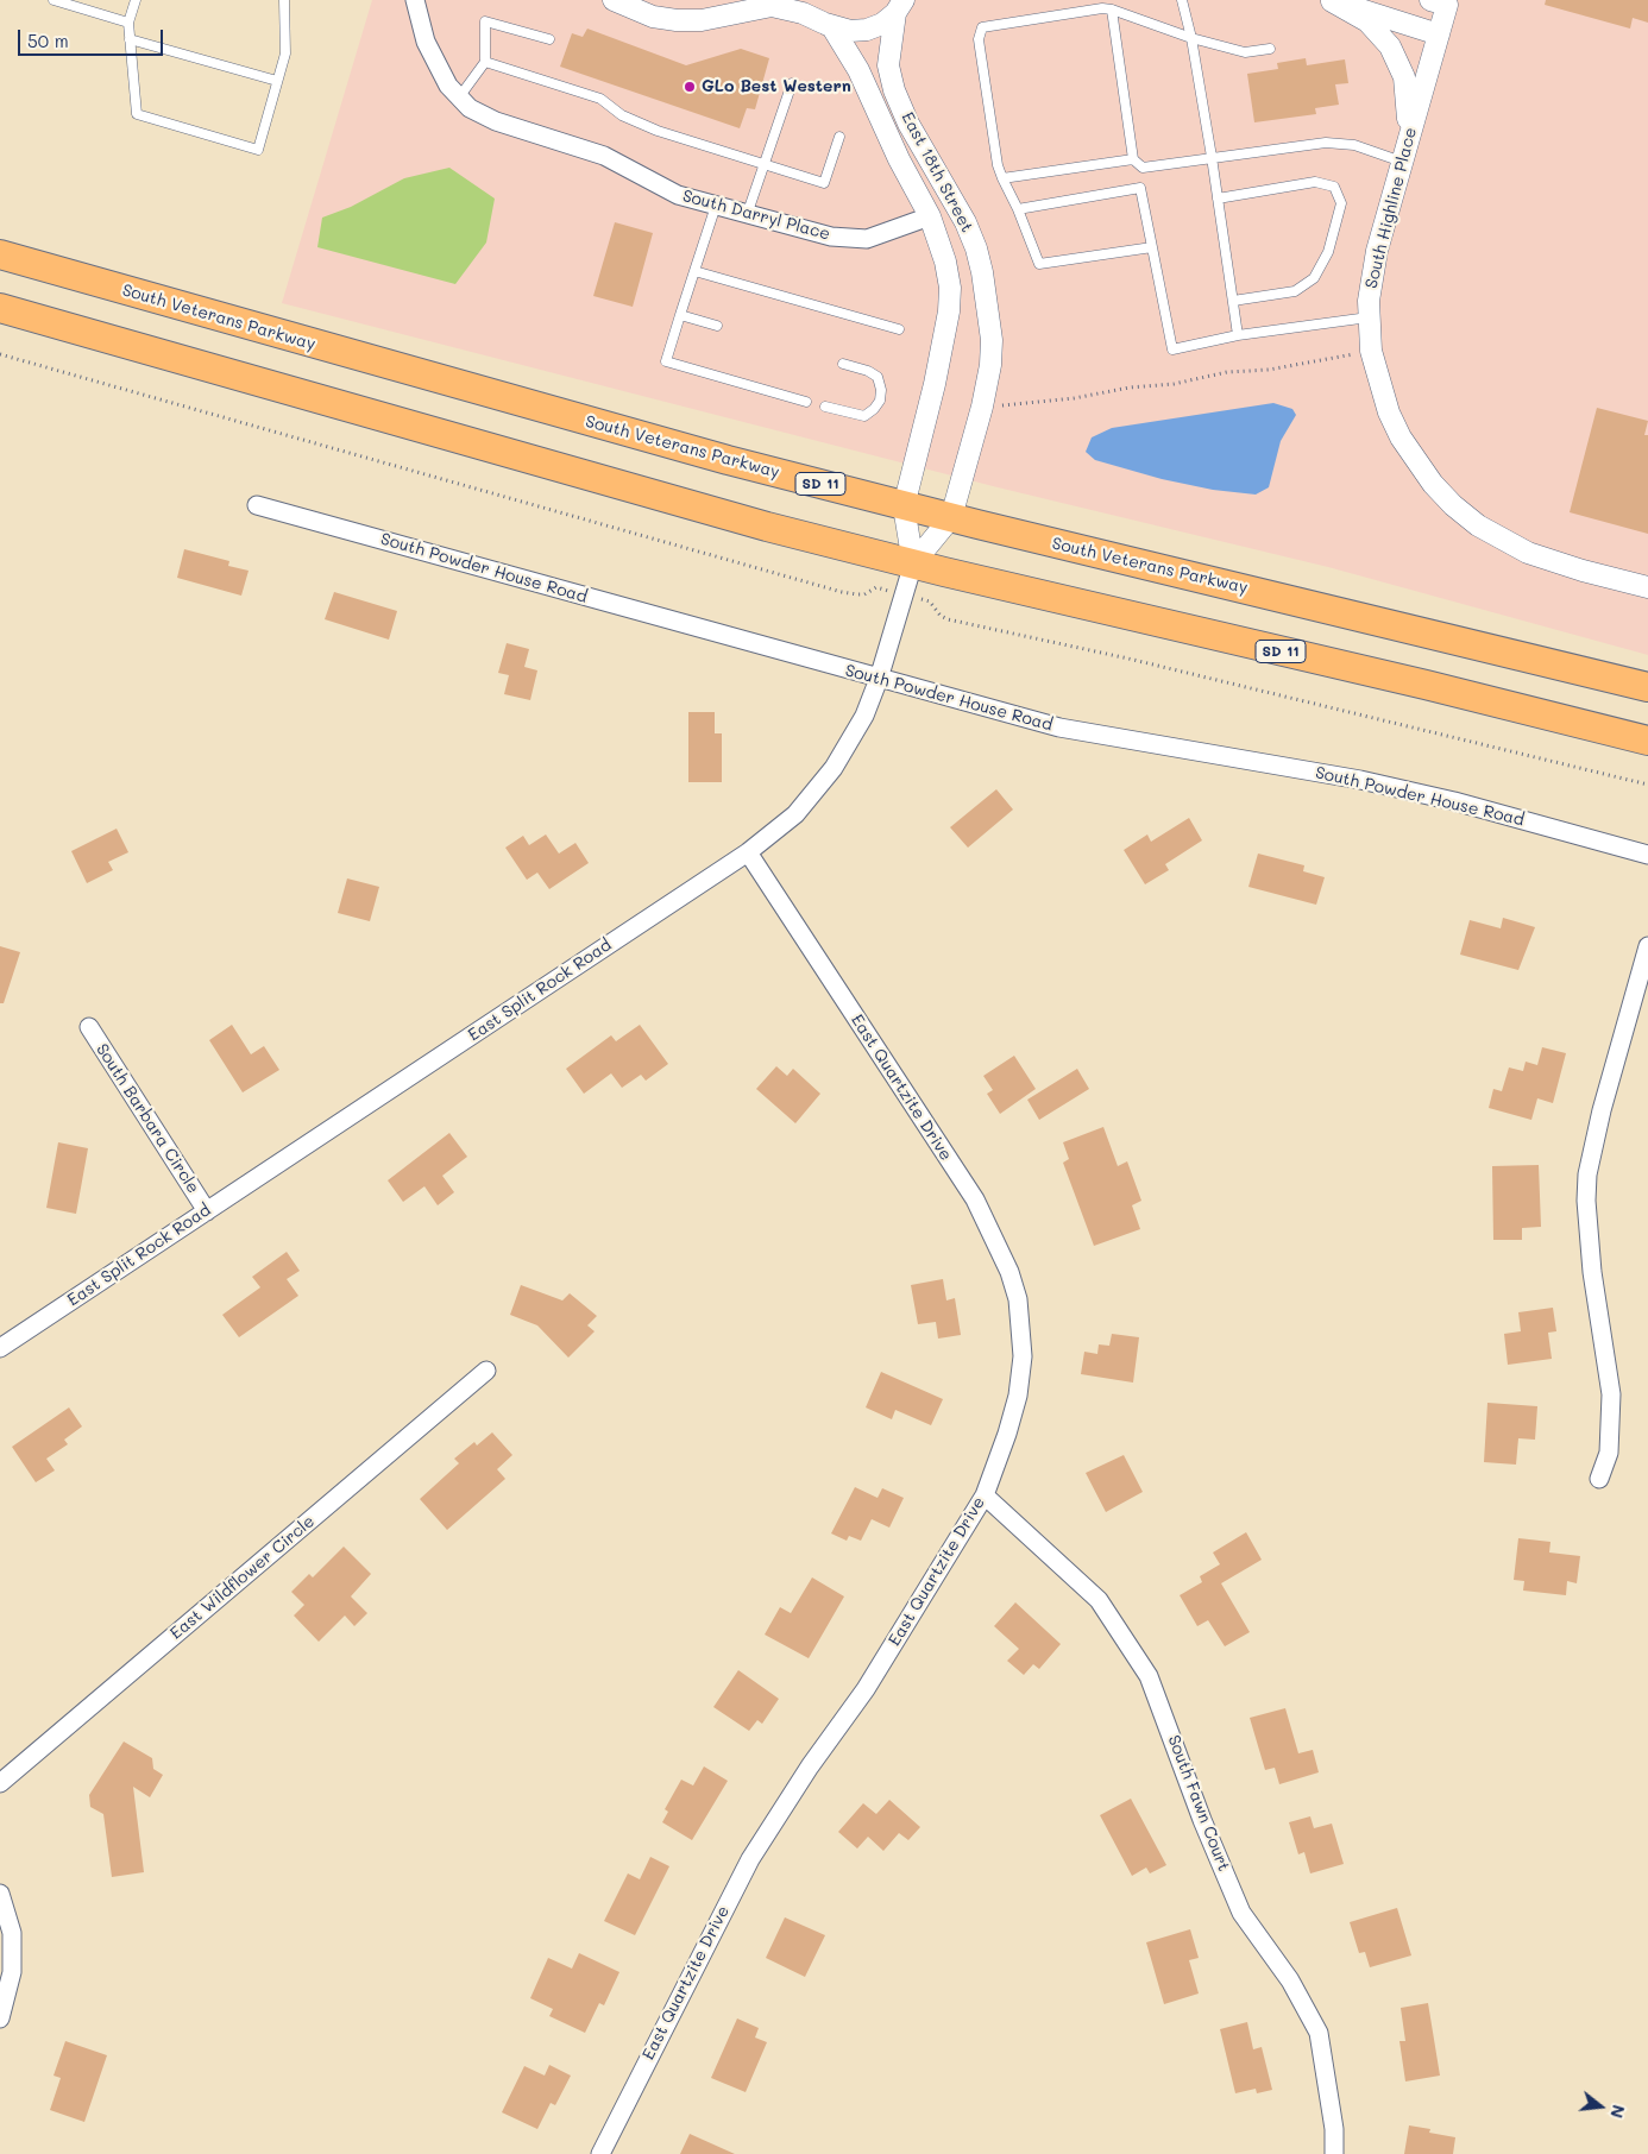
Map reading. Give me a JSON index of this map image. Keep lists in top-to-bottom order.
{
  "streets": {
    "highway": ["South Veterans Parkway", "SD 11"],
    "street": [
      "East 18th Street",
      "South Highline Place",
      "South Darryl Place",
      "South Powder House Road",
      "East Split Rock Road",
      "East Quartzite Drive",
      "South Barbara Circle",
      "East Wildflower Circle",
      "South Fawn Court"
    ]
  },
  "crossings": [
    ["East 18th Street", "South Darryl Place"],
    ["East 18th Street", "South Veterans Parkway"],
    ["East 18th Street", "SD 11"],
    ["East 18th Street", "East Split Rock Road"],
    ["South Veterans Parkway", "East Split Rock Road"],
    ["SD 11", "East Split Rock Road"],
    ["South Powder House Road", "East Split Rock Road"],
    ["East Split Rock Road", "East Quartzite Drive"],
    ["East Split Rock Road", "South Barbara Circle"],
    ["East Quartzite Drive", "South Fawn Court"]
  ],
  "places": ["GLo Best Western"],
  "scale_bar": "50 m",
  "north": "right"
}
